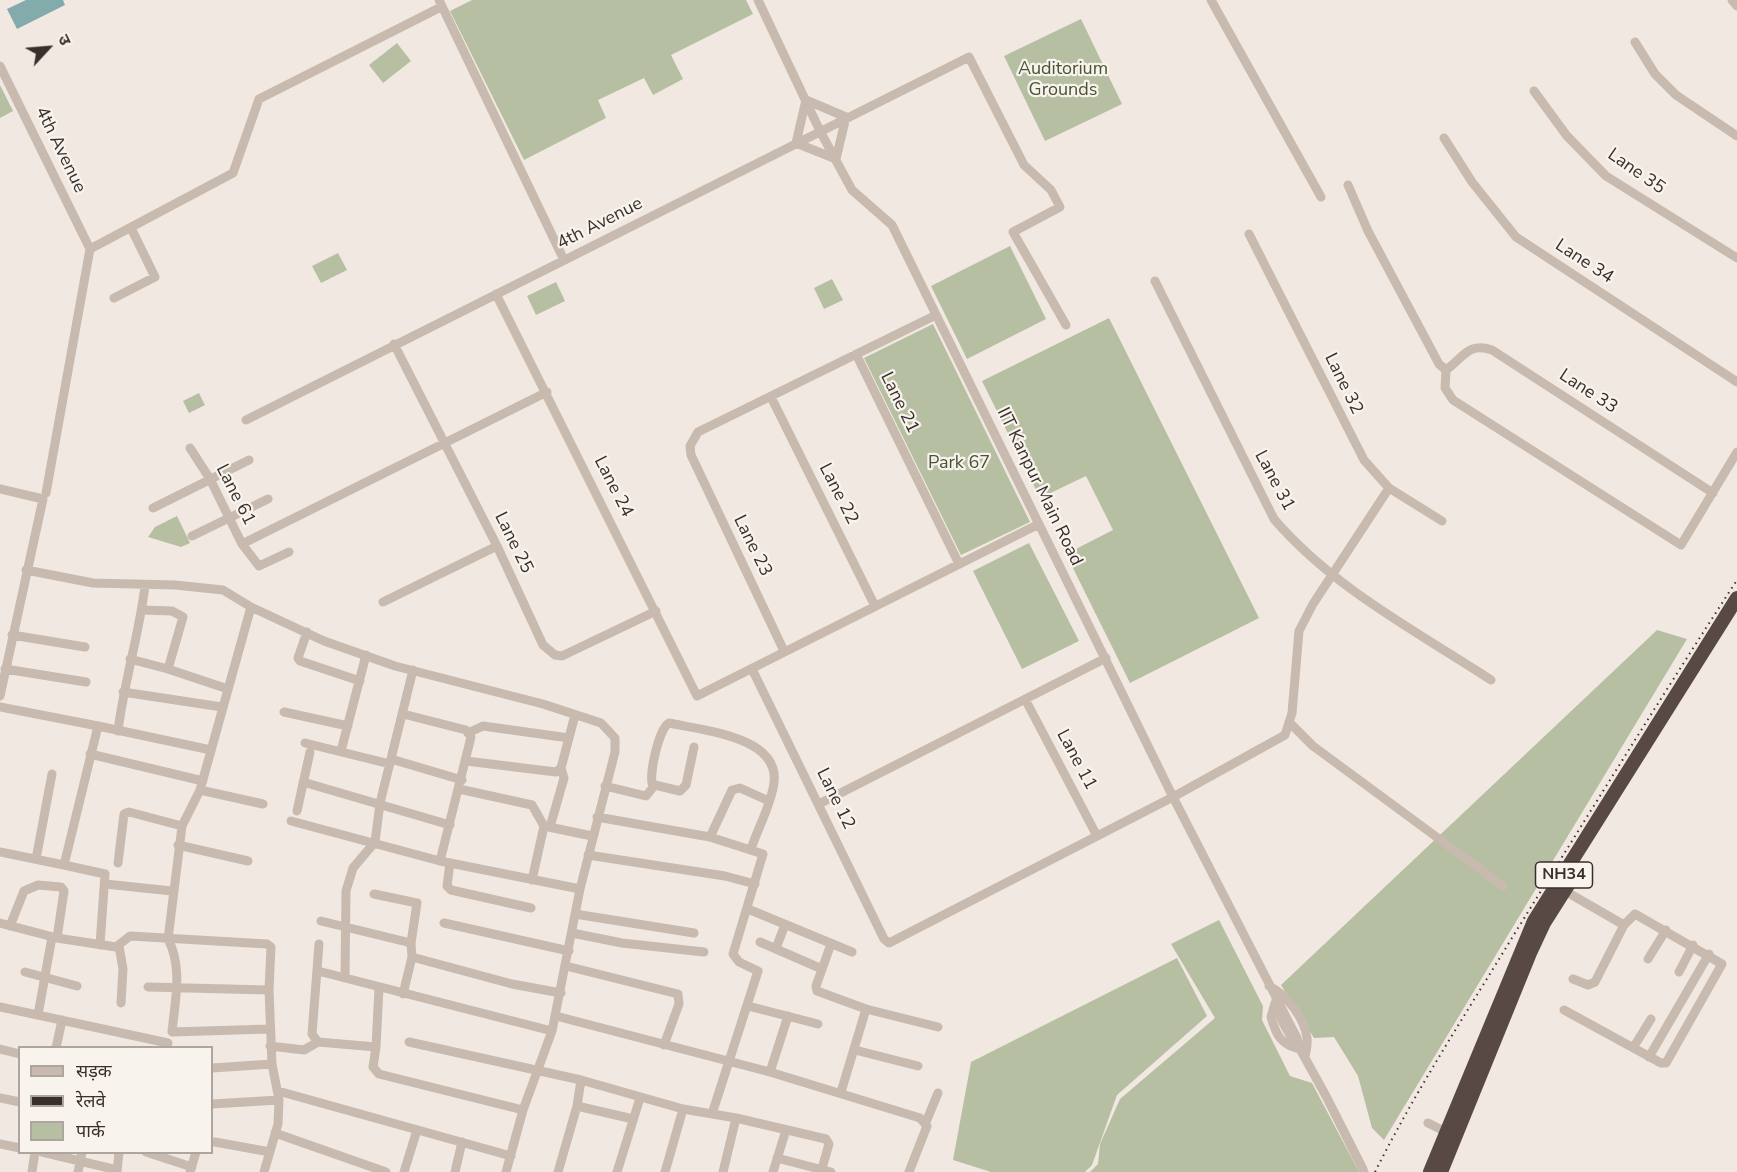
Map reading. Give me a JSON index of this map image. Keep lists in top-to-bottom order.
{
  "streets": {
    "highway": ["NH34"],
    "street": [
      "4th Avenue",
      "Lane 35",
      "Lane 34",
      "Lane 32",
      "Lane 33",
      "Lane 21",
      "Lane 31",
      "Lane 24",
      "IIT Kanpur Main Road",
      "Lane 22",
      "Lane 61",
      "Lane 25",
      "Lane 23",
      "Lane 11",
      "Lane 12"
    ]
  },
  "crossings": [
    ["4th Avenue", "Lane 24"],
    ["4th Avenue", "IIT Kanpur Main Road"],
    ["4th Avenue", "Lane 25"],
    ["Lane 24", "Lane 61"],
    ["Lane 24", "Lane 25"],
    ["Lane 24", "Lane 12"],
    ["Lane 22", "Lane 23"],
    ["Lane 61", "Lane 25"],
    ["Lane 11", "Lane 12"]
  ],
  "parks": ["Auditorium Grounds", "Park 67"],
  "legend": ["सड़क", "रेलवे", "पार्क"],
  "north": "top right"
}
